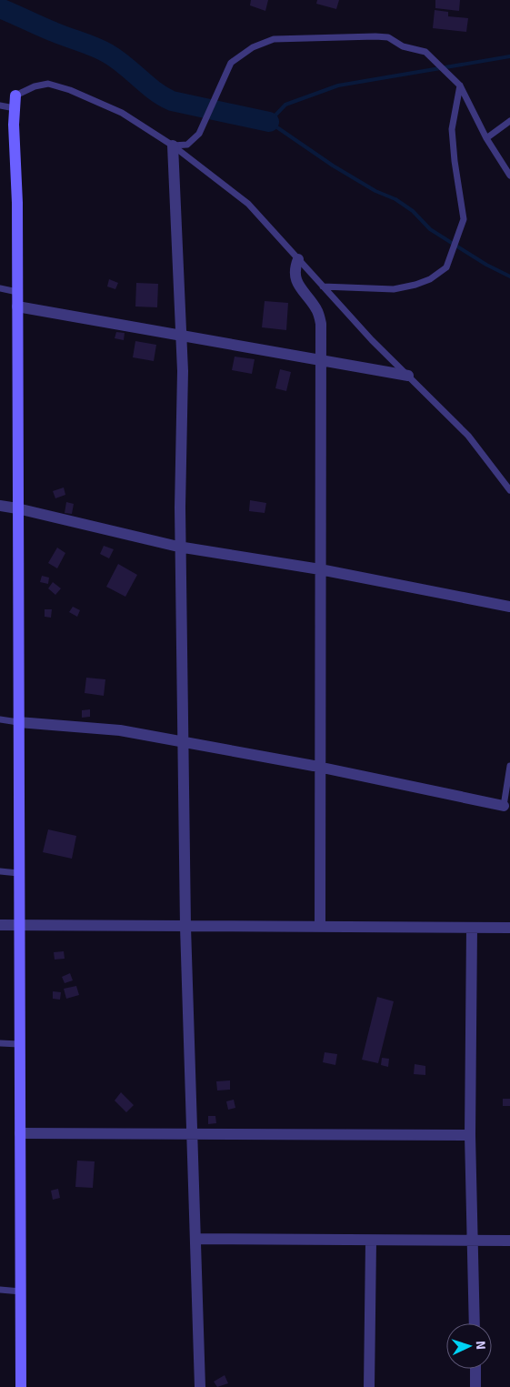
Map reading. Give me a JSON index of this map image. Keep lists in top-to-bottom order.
{
  "north": "right"
}
